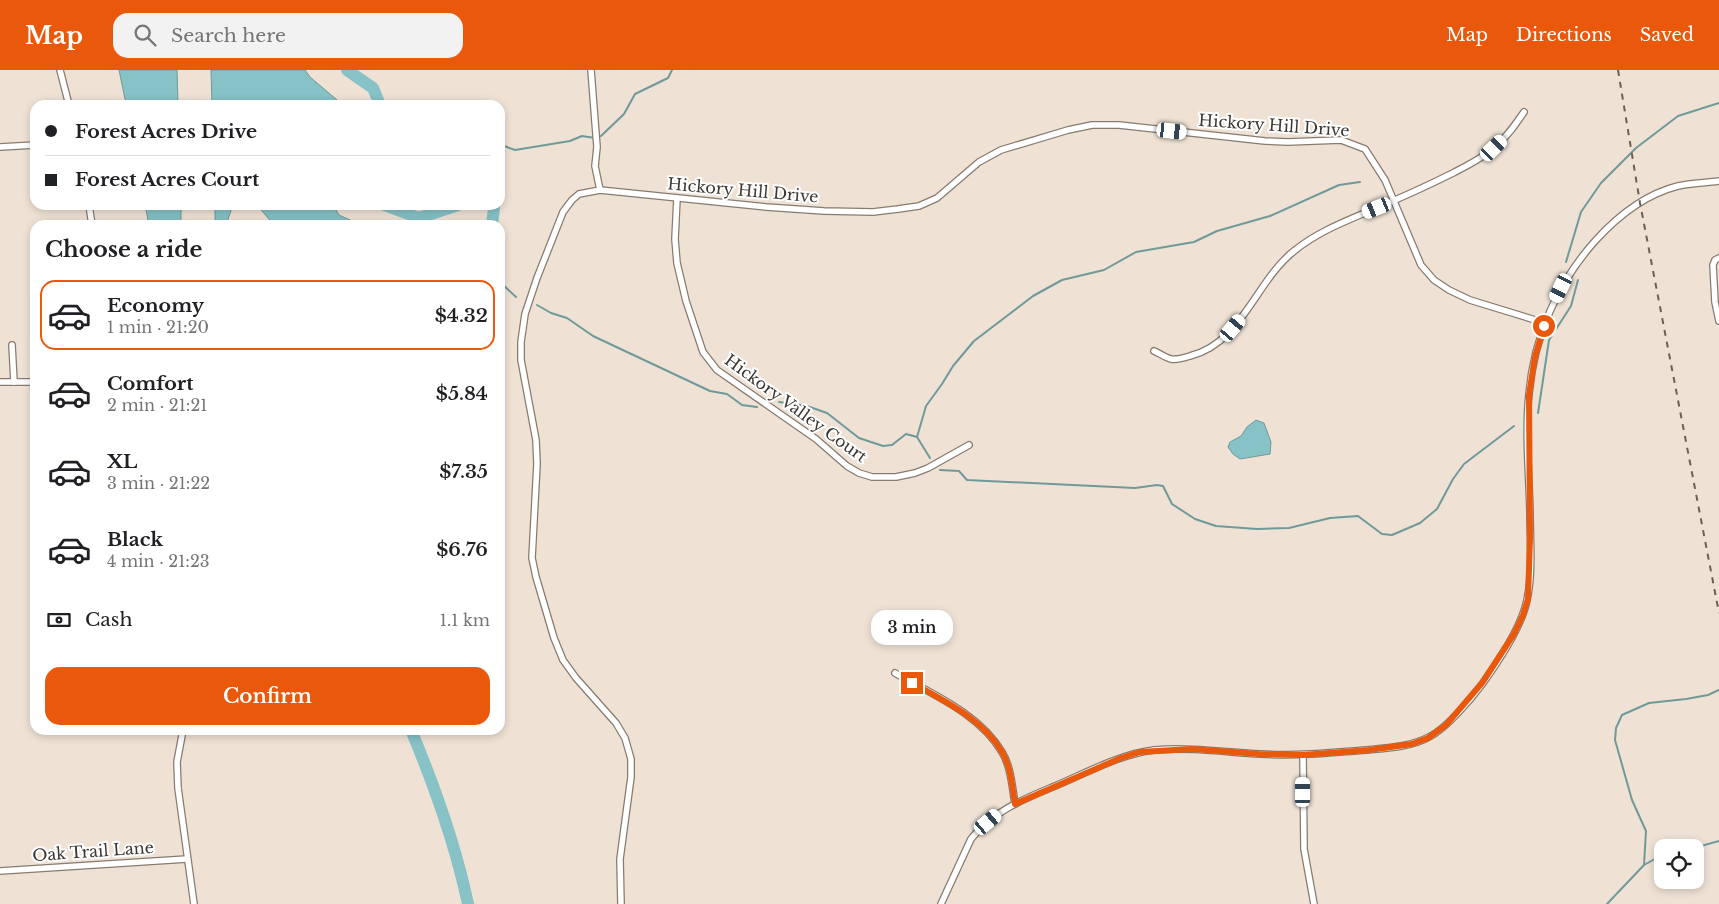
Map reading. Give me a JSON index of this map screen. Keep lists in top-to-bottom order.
{
  "streets": {
    "street": ["Hickory Hill Drive", "Hickory Valley Court", "Oak Trail Lane"]
  },
  "crossings": [
    ["Hickory Hill Drive", "Hickory Valley Court"]
  ],
  "page": {
    "header": "Map",
    "search": "Search here",
    "nav": ["Map", "Directions", "Saved"],
    "banner": ["Forest Acres Drive", "Forest Acres Court"],
    "heading": "Choose a ride",
    "list": [
      {
        "name": "Economy",
        "note": "1 min · 21:20",
        "value": "$4.32"
      },
      {
        "name": "Comfort",
        "note": "2 min · 21:21",
        "value": "$5.84"
      },
      {
        "name": "XL",
        "note": "3 min · 21:22",
        "value": "$7.35"
      },
      {
        "name": "Black",
        "note": "4 min · 21:23",
        "value": "$6.76"
      }
    ],
    "pay": ["Cash", "1.1 km"],
    "bubble": "3 min",
    "buttons": "Confirm"
  }
}
